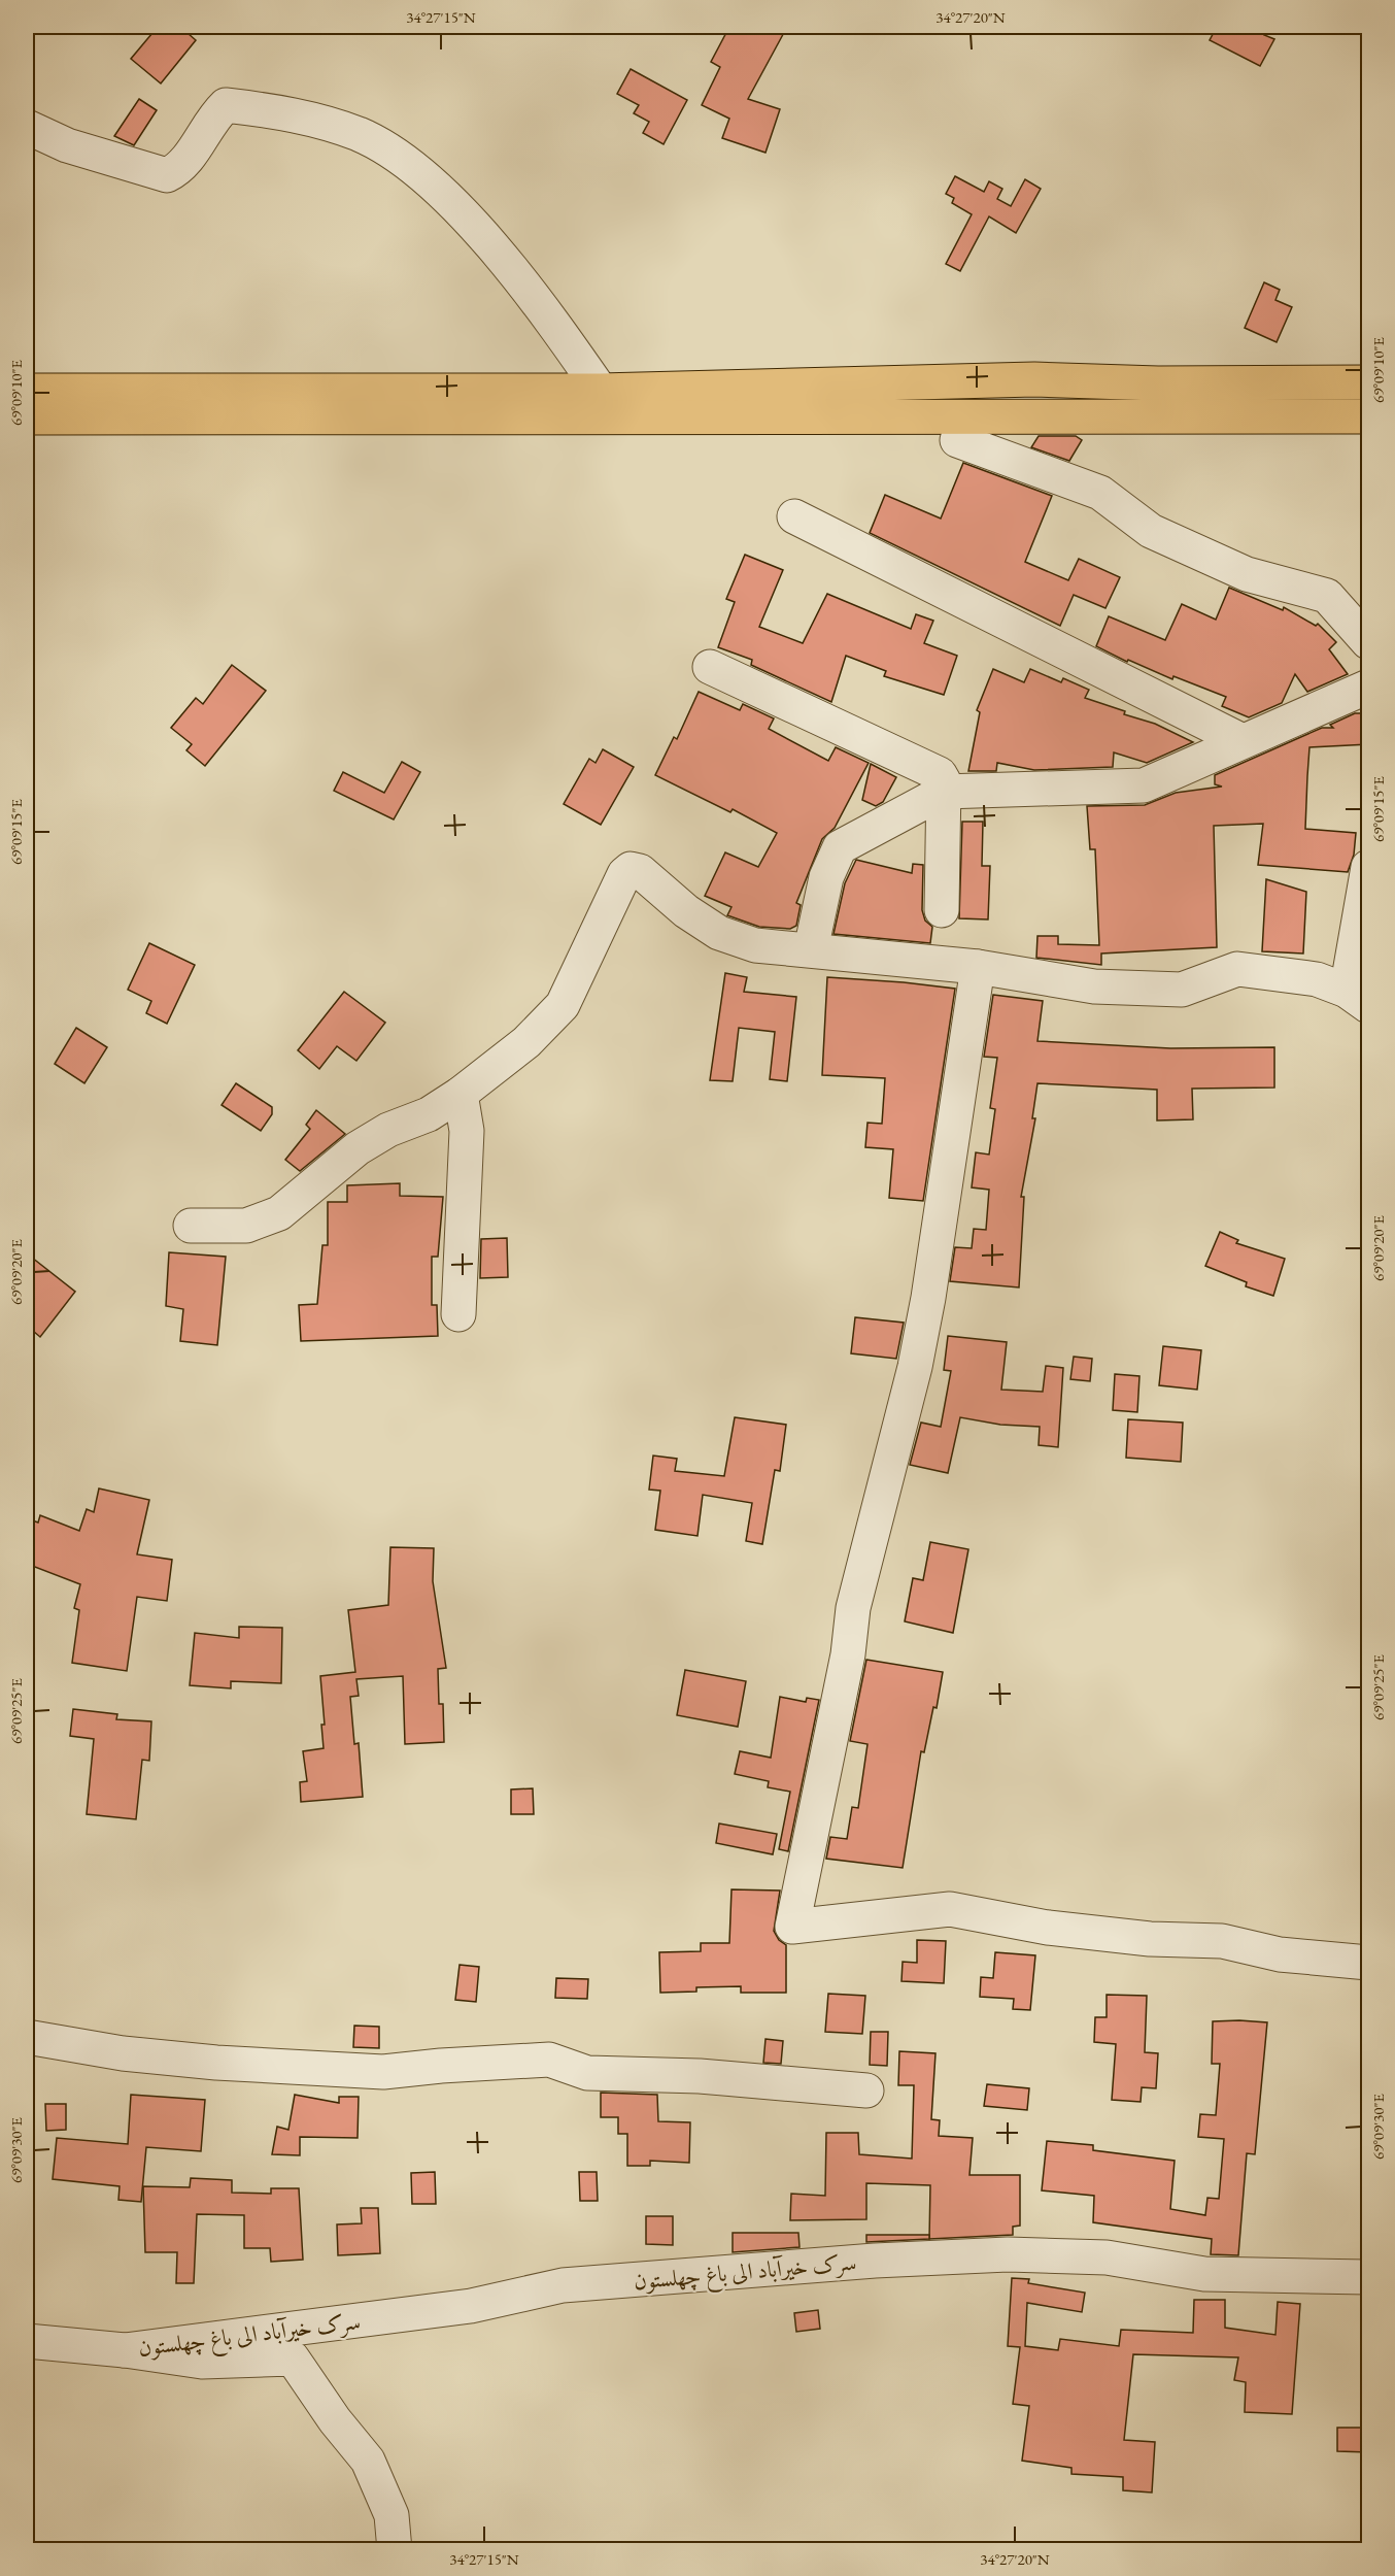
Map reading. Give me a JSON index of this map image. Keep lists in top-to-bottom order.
{
  "streets": {
    "street": ["سرک خیرآباد الی باغ چهلستون"]
  },
  "coordinates": [
    "34°27'15\"N",
    "34°27'20\"N",
    "69°09'10\"E",
    "69°09'15\"E",
    "69°09'20\"E",
    "69°09'25\"E",
    "69°09'30\"E"
  ]
}
